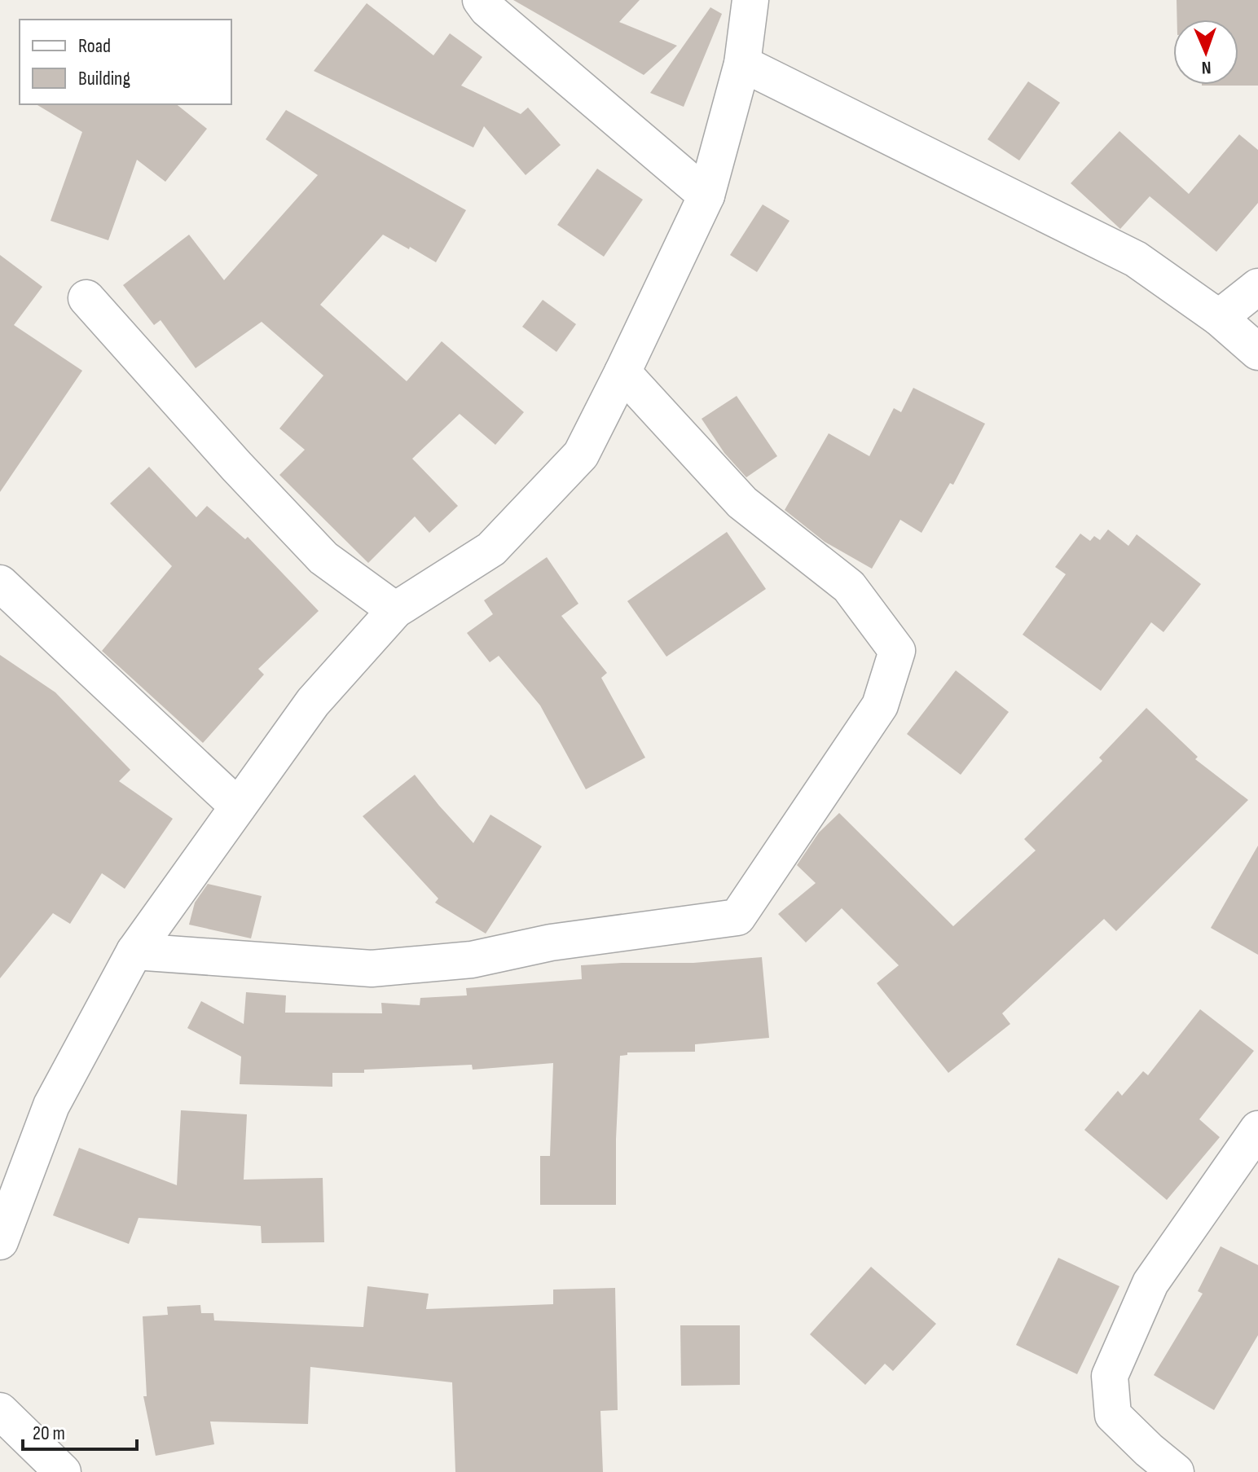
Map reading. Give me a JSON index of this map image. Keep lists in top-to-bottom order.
{
  "legend": ["Road", "Building"],
  "scale_bar": "20 m",
  "north": "bottom"
}
